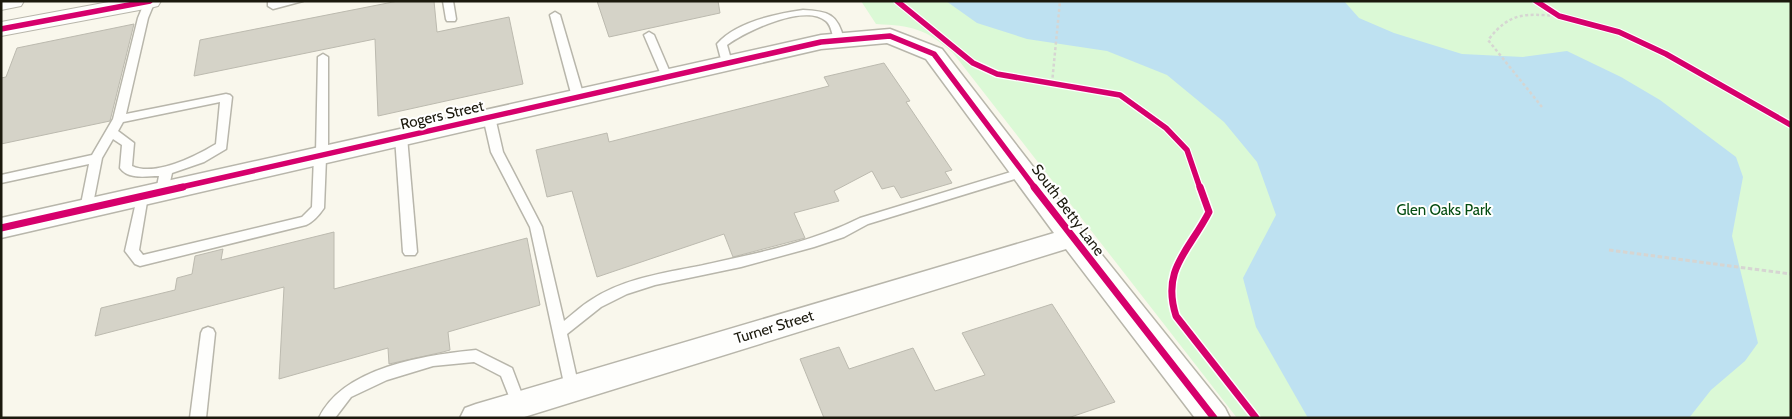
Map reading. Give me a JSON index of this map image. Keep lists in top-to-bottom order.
{
  "streets": {
    "street": ["Rogers Street", "South Betty Lane", "Turner Street"]
  },
  "crossings": [
    ["Rogers Street", "South Betty Lane"],
    ["South Betty Lane", "Turner Street"]
  ],
  "parks": ["Glen Oaks Park"]
}
